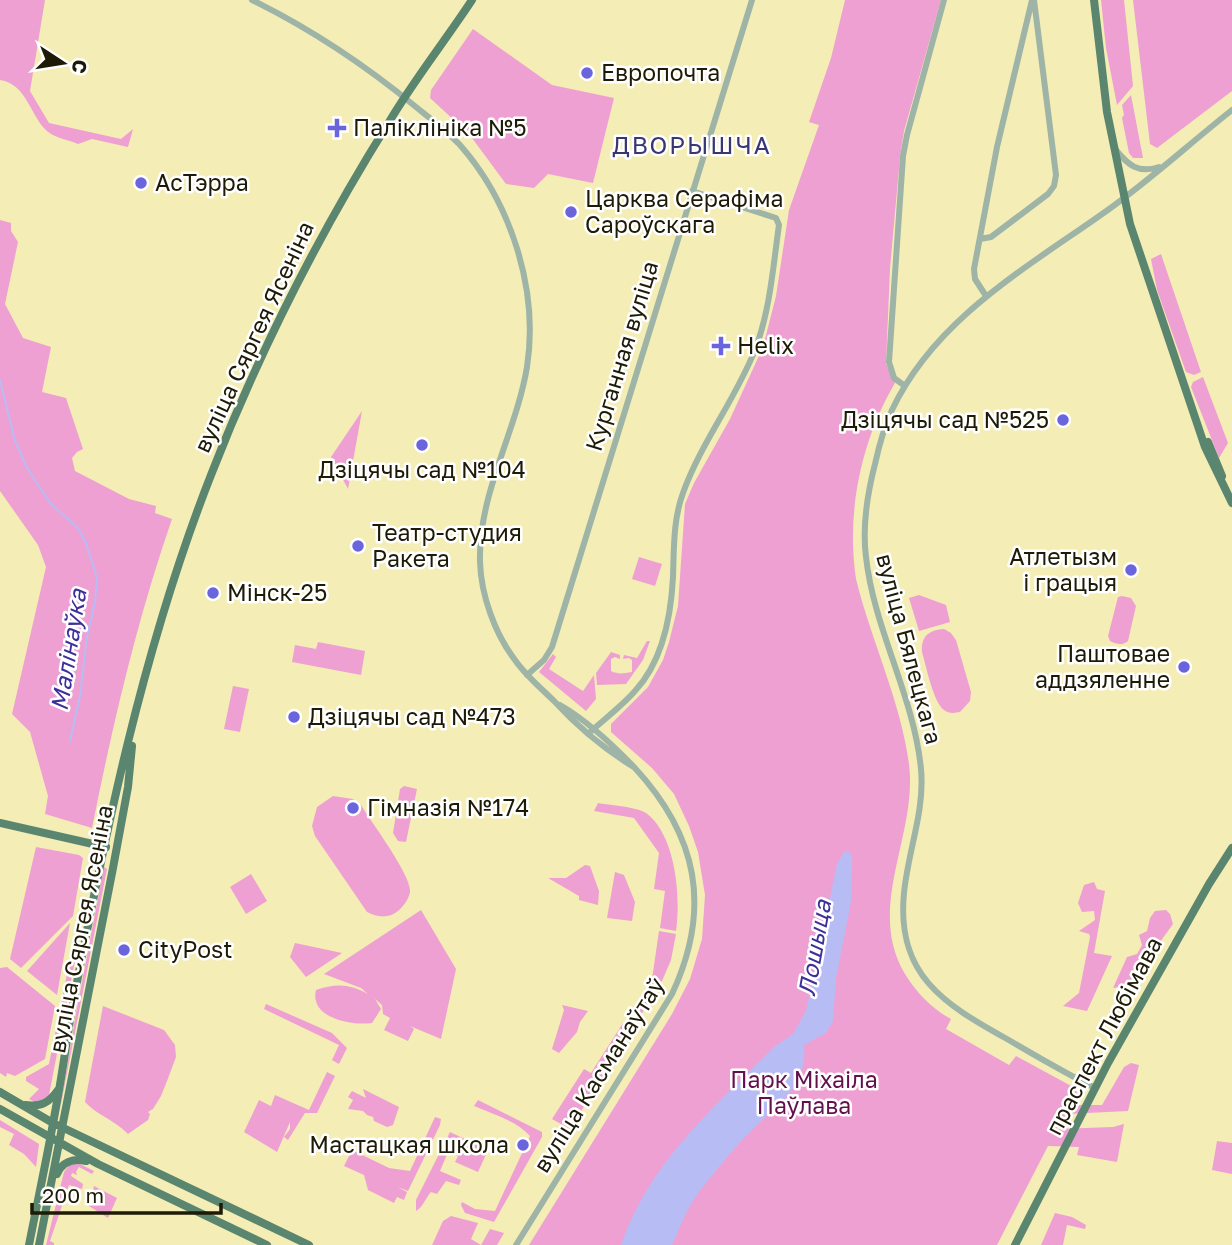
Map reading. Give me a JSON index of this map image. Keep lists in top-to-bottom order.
{
  "streets": {
    "main road": ["вуліца Сяргея Ясеніна", "праспект Любімава"],
    "street": ["Курганная вуліца", "вуліца Бялецкага", "вуліца Касманаўтаў"]
  },
  "crossings": [
    ["вуліца Сяргея Ясеніна", "вуліца Касманаўтаў"],
    ["Курганная вуліца", "вуліца Касманаўтаў"],
    ["вуліца Бялецкага", "праспект Любімава"]
  ],
  "districts": ["ДВОРЫШЧА"],
  "water": ["Малінаўка", "Лошыца"],
  "parks": ["Парк Міхаіла Паўлава"],
  "places": {
    "other": [
      "Европочта",
      "АсТэрра",
      "Царква Серафіма Сароўскага",
      "Дзіцячы сад №525",
      "Дзіцячы сад №104",
      "Театр-студия Ракета",
      "Атлетызм і грацыя",
      "Мінск-25",
      "Паштовае аддзяленне",
      "Дзіцячы сад №473",
      "Гімназія №174",
      "CityPost",
      "Мастацкая школа"
    ],
    "health": ["Паліклініка №5", "Helix"]
  },
  "scale_bar": "200 m",
  "north": "right"
}
